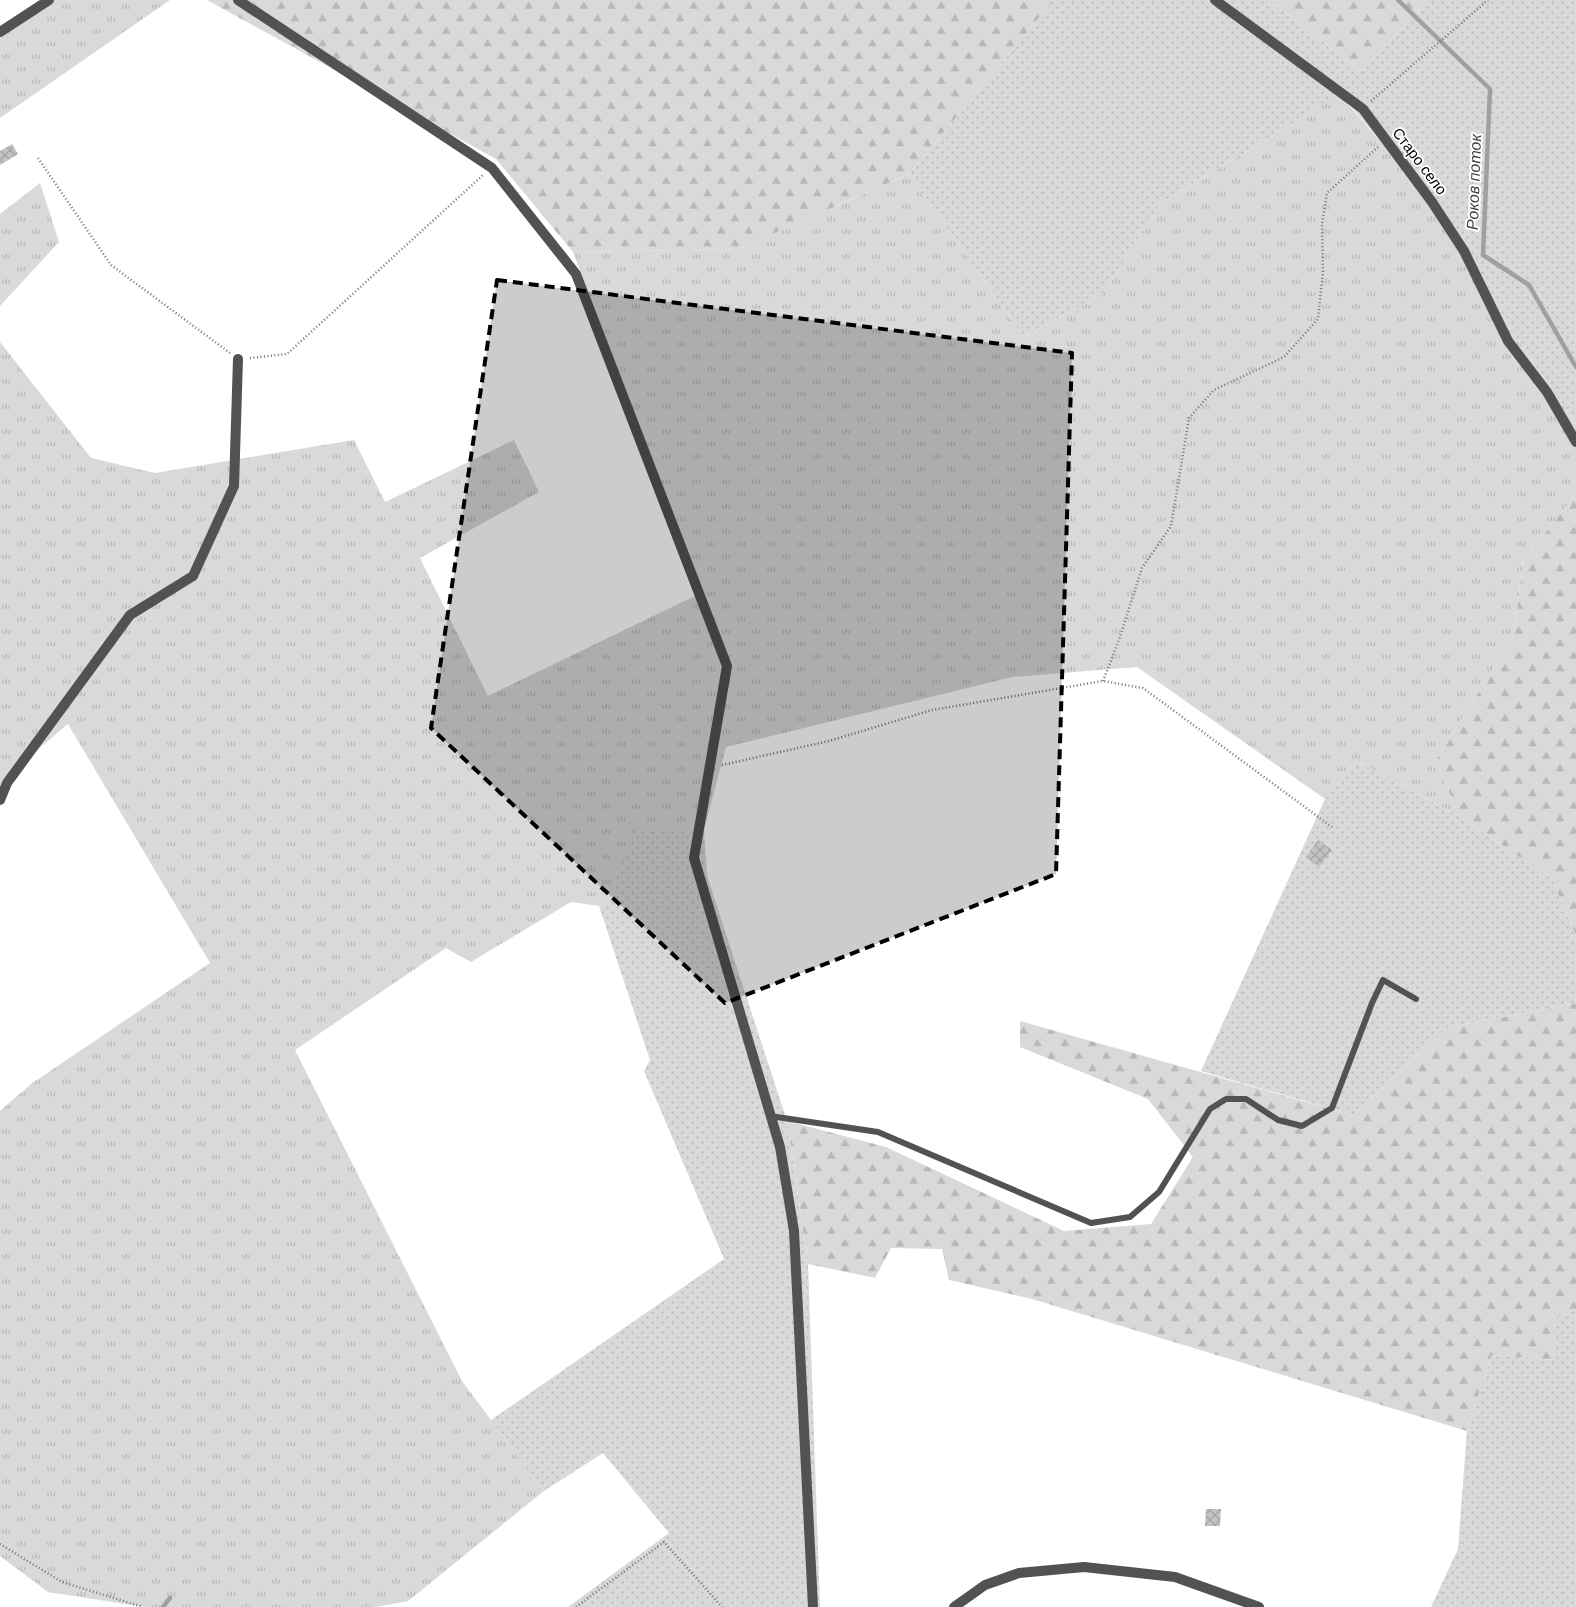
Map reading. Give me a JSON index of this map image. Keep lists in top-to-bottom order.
{
  "streets": {
    "street": ["Старо село"]
  },
  "water": ["Роков поток"]
}
